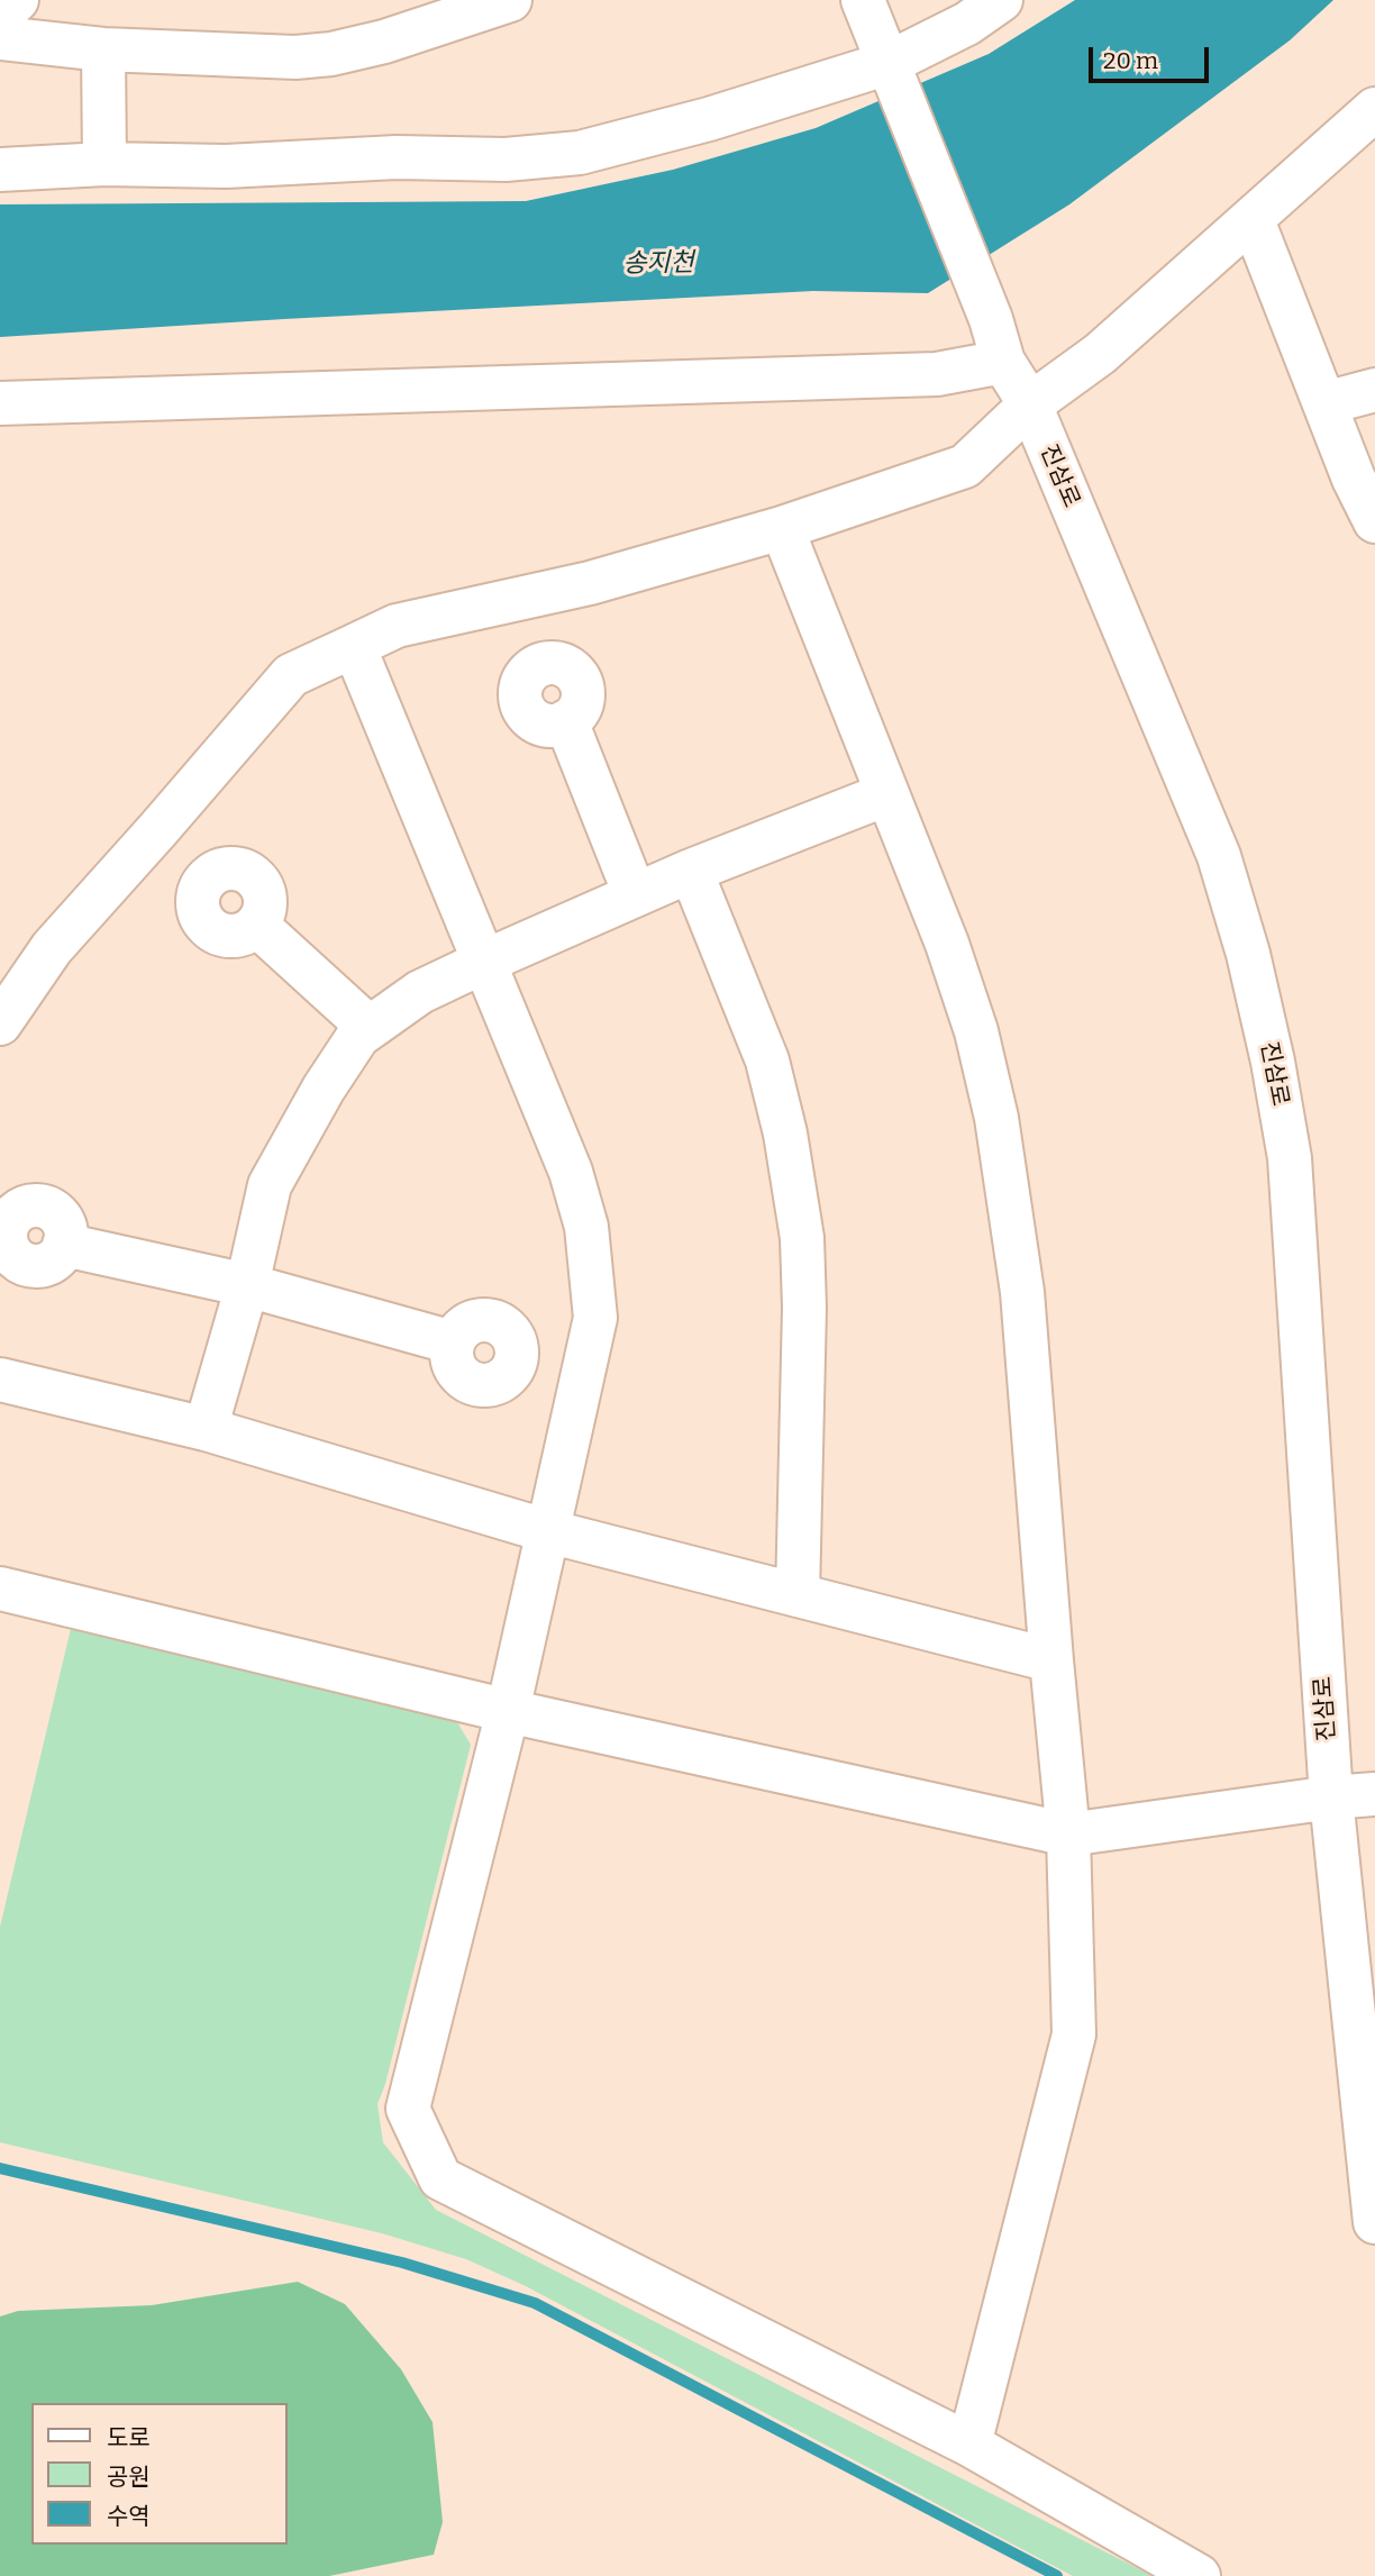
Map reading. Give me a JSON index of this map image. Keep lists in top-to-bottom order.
{
  "streets": {
    "street": ["진삼로"]
  },
  "water": ["송지천"],
  "legend": ["도로", "공원", "수역"],
  "scale_bar": "20 m"
}
